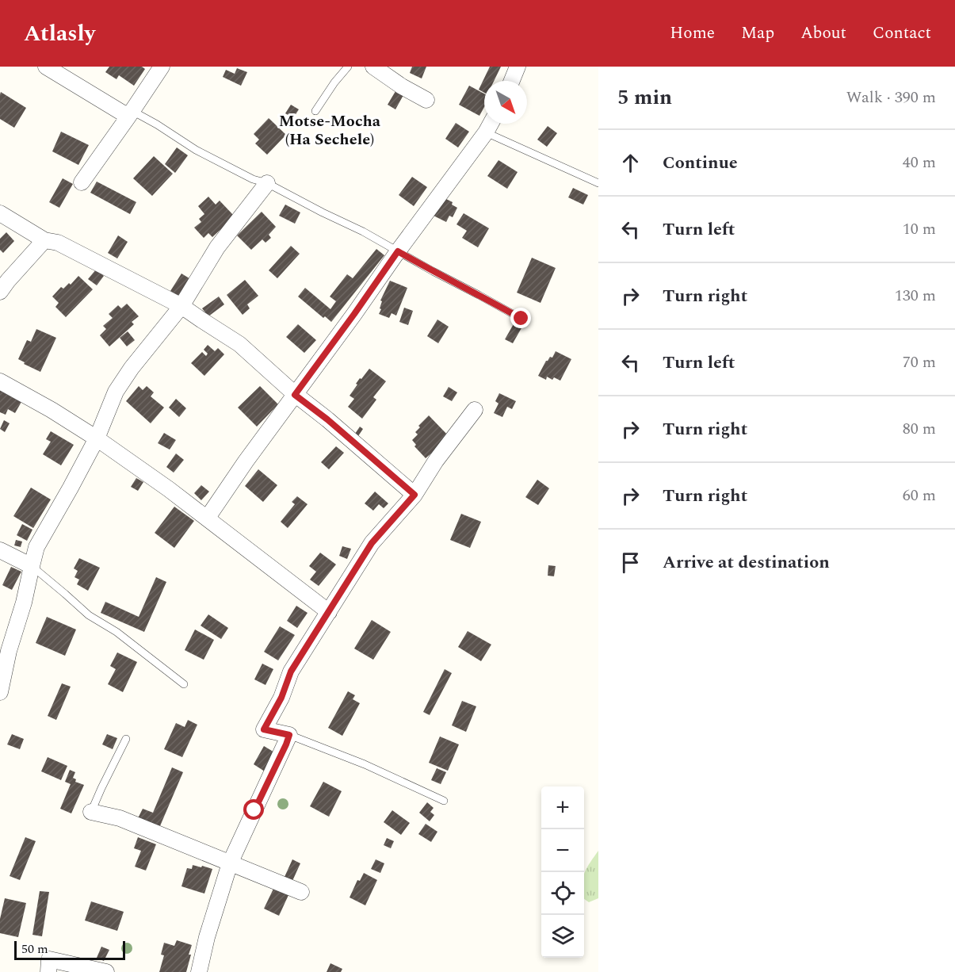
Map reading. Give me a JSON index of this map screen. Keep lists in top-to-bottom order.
{
  "districts": ["Motse-Mocha (Ha Sechele)"],
  "scale_bar": "50 m",
  "north": "bottom right",
  "page": {
    "header": "Atlasly",
    "nav": [
      "Home",
      "Map",
      "About",
      "Contact"
    ],
    "heading": ["5 min", "Walk · 390 m"],
    "list": [
      ["Continue", "40 m"],
      ["Turn left", "10 m"],
      ["Turn right", "130 m"],
      ["Turn left", "70 m"],
      ["Turn right", "80 m"],
      ["Turn right", "60 m"],
      "Arrive at destination"
    ],
    "map_buttons": ["+", "−"],
    "scale": "50 m"
  }
}
